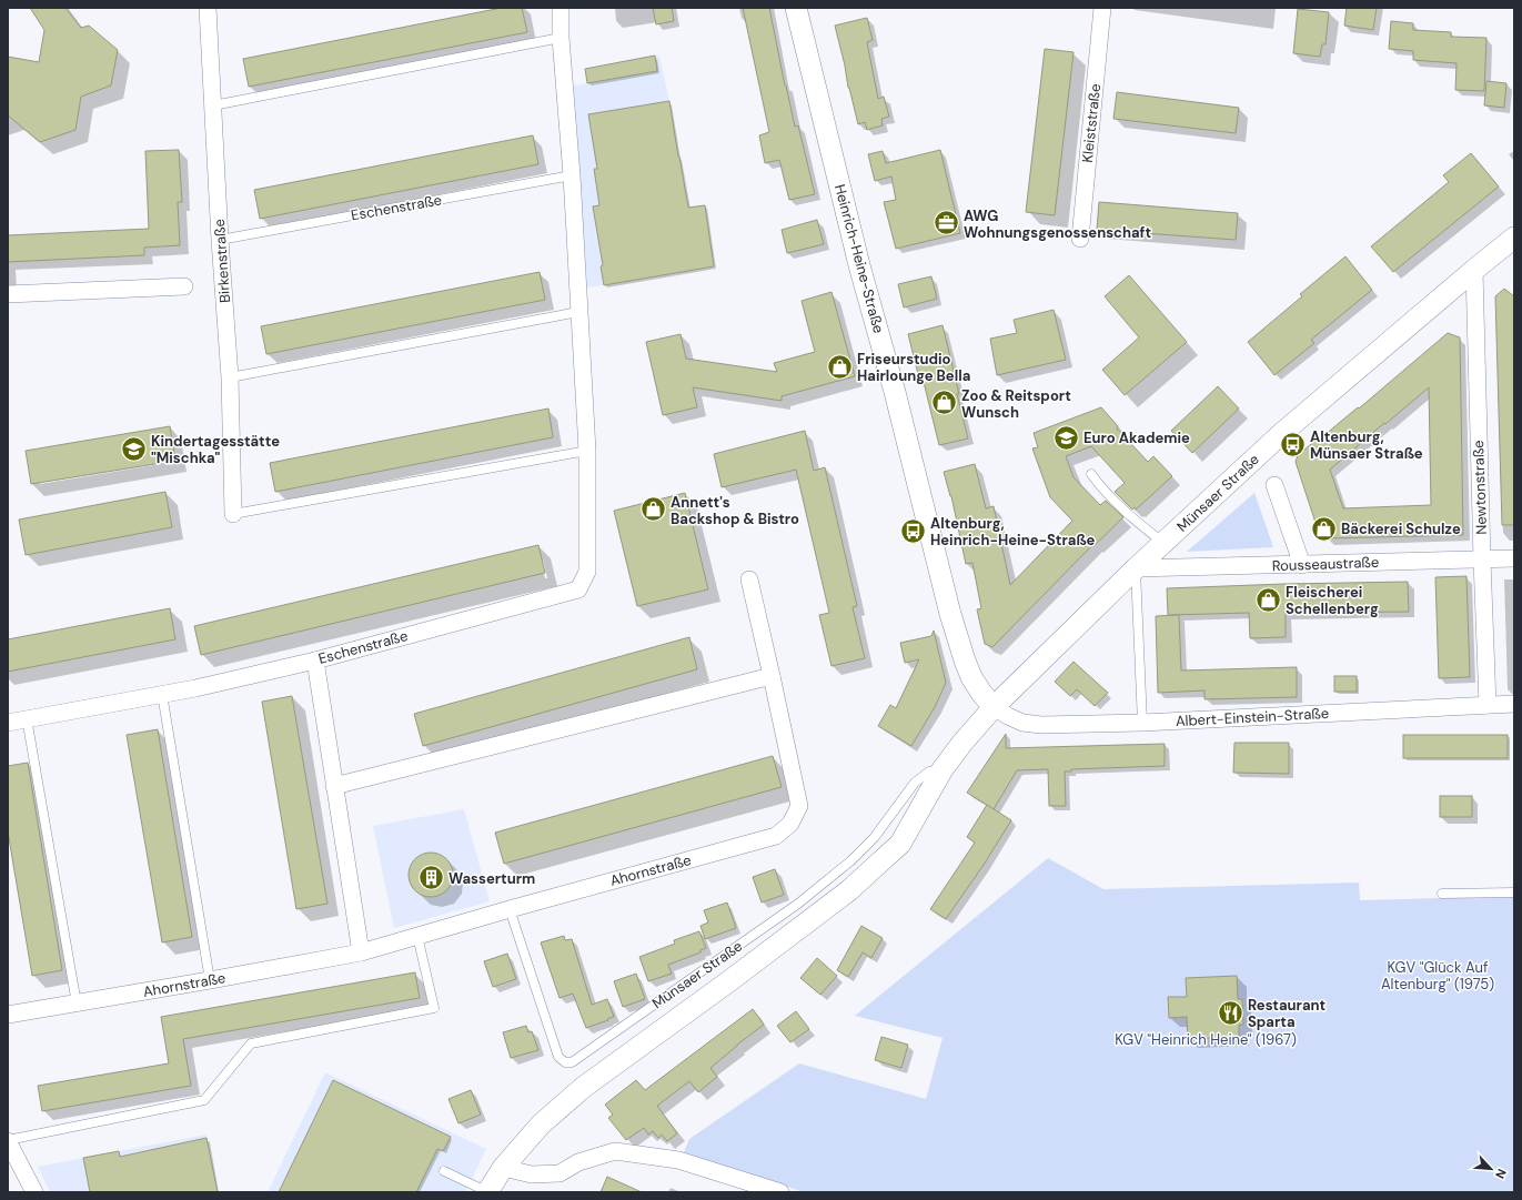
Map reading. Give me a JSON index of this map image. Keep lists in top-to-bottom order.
{
  "streets": {
    "street": [
      "Kleiststraße",
      "Eschenstraße",
      "Heinrich-Heine-Straße",
      "Birkenstraße",
      "Newtonstraße",
      "Münsaer Straße",
      "Rousseaustraße",
      "Albert-Einstein-Straße",
      "Ahornstraße"
    ]
  },
  "crossings": [
    ["Eschenstraße", "Birkenstraße"],
    ["Heinrich-Heine-Straße", "Münsaer Straße"],
    ["Heinrich-Heine-Straße", "Albert-Einstein-Straße"],
    ["Newtonstraße", "Münsaer Straße"],
    ["Newtonstraße", "Rousseaustraße"],
    ["Newtonstraße", "Albert-Einstein-Straße"],
    ["Münsaer Straße", "Rousseaustraße"],
    ["Münsaer Straße", "Albert-Einstein-Straße"],
    ["Münsaer Straße", "Ahornstraße"]
  ],
  "parks": ["KGV \"Glück Auf Altenburg\" (1975)", "KGV \"Heinrich Heine\" (1967)"],
  "places": {
    "office": ["AWG Wohnungsgenossenschaft"],
    "shop": [
      "Friseurstudio Hairlounge Bella",
      "Zoo & Reitsport Wunsch",
      "Annett's Backshop & Bistro",
      "Bäckerei Schulze",
      "Fleischerei Schellenberg"
    ],
    "school or university": ["Euro Akademie", "Kindertagesstätte \"Mischka\""],
    "bus stop": ["Altenburg, Münsaer Straße", "Altenburg, Heinrich-Heine-Straße"],
    "building": ["Wasserturm"],
    "restaurant": ["Restaurant Sparta"]
  },
  "north": "bottom right"
}
